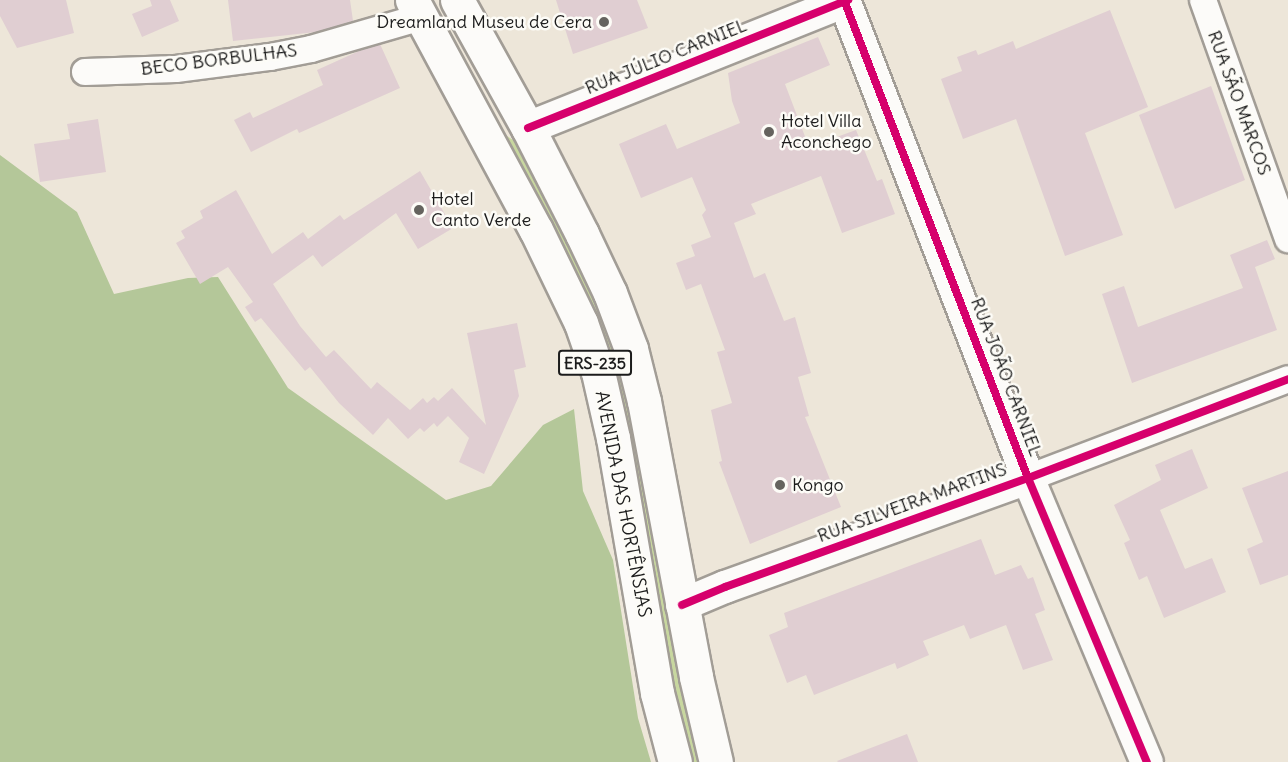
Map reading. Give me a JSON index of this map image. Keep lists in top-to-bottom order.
{
  "streets": {
    "main road": ["ERS-235", "AVENIDA DAS HORTÊNSIAS"],
    "street": [
      "RUA JÚLIO CARNIEL",
      "BECO BORBULHAS",
      "RUA SÃO MARCOS",
      "RUA JOÃO CARNIEL",
      "RUA SILVEIRA MARTINS"
    ]
  },
  "crossings": [
    ["RUA JÚLIO CARNIEL", "ERS-235"],
    ["RUA JÚLIO CARNIEL", "RUA JOÃO CARNIEL"],
    ["BECO BORBULHAS", "AVENIDA DAS HORTÊNSIAS"],
    ["ERS-235", "RUA SILVEIRA MARTINS"],
    ["RUA JOÃO CARNIEL", "RUA SILVEIRA MARTINS"]
  ],
  "places": [
    "Dreamland Museu de Cera",
    "Hotel Villa Aconchego",
    "Hotel Canto Verde",
    "Kongo"
  ]
}
